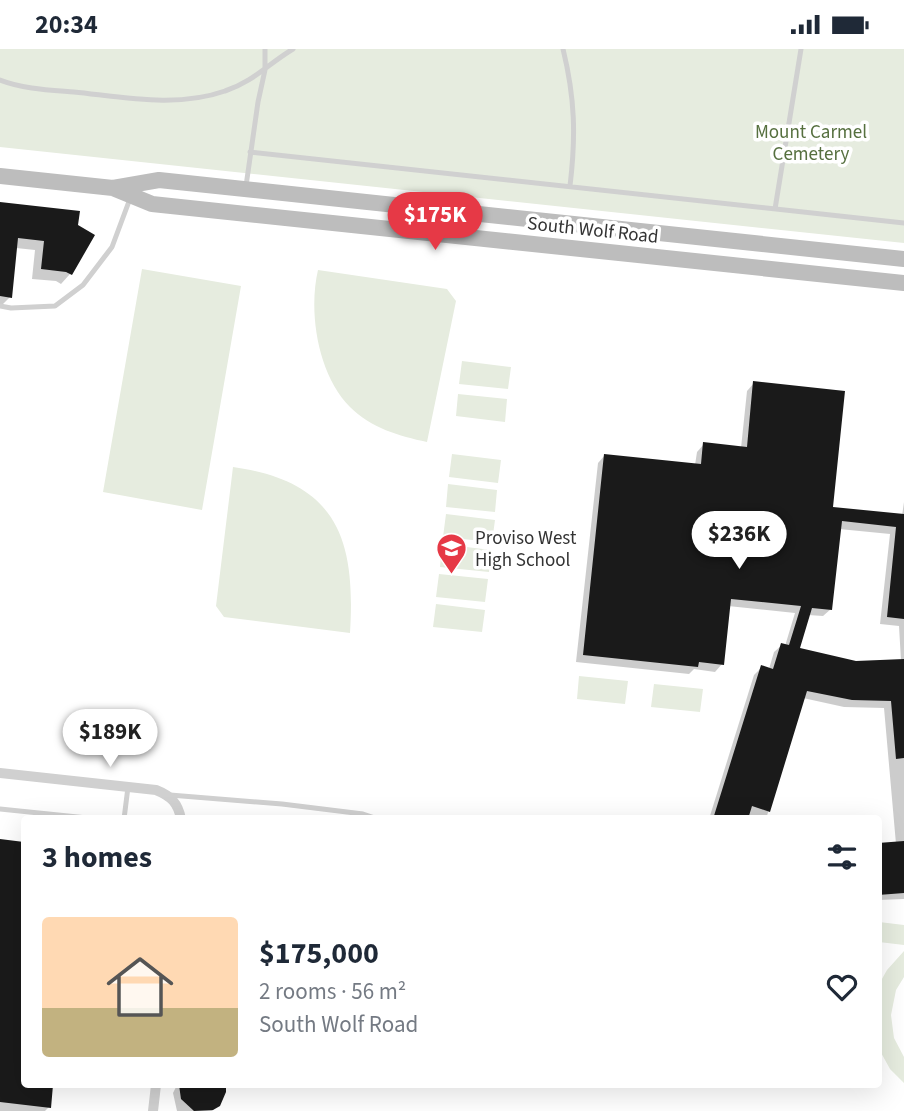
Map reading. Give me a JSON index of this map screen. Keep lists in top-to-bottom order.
{
  "streets": {
    "main road": ["South Wolf Road"]
  },
  "parks": ["Mount Carmel Cemetery"],
  "places": {
    "school or university": ["Proviso West High School"]
  },
  "page": {
    "status": "20:34",
    "price": ["$175K", "$236K", "$189K"],
    "heading": "3 homes",
    "list": [
      {
        "name": "$175,000",
        "note": "2 rooms · 56 m² · South Wolf Road"
      }
    ]
  }
}
